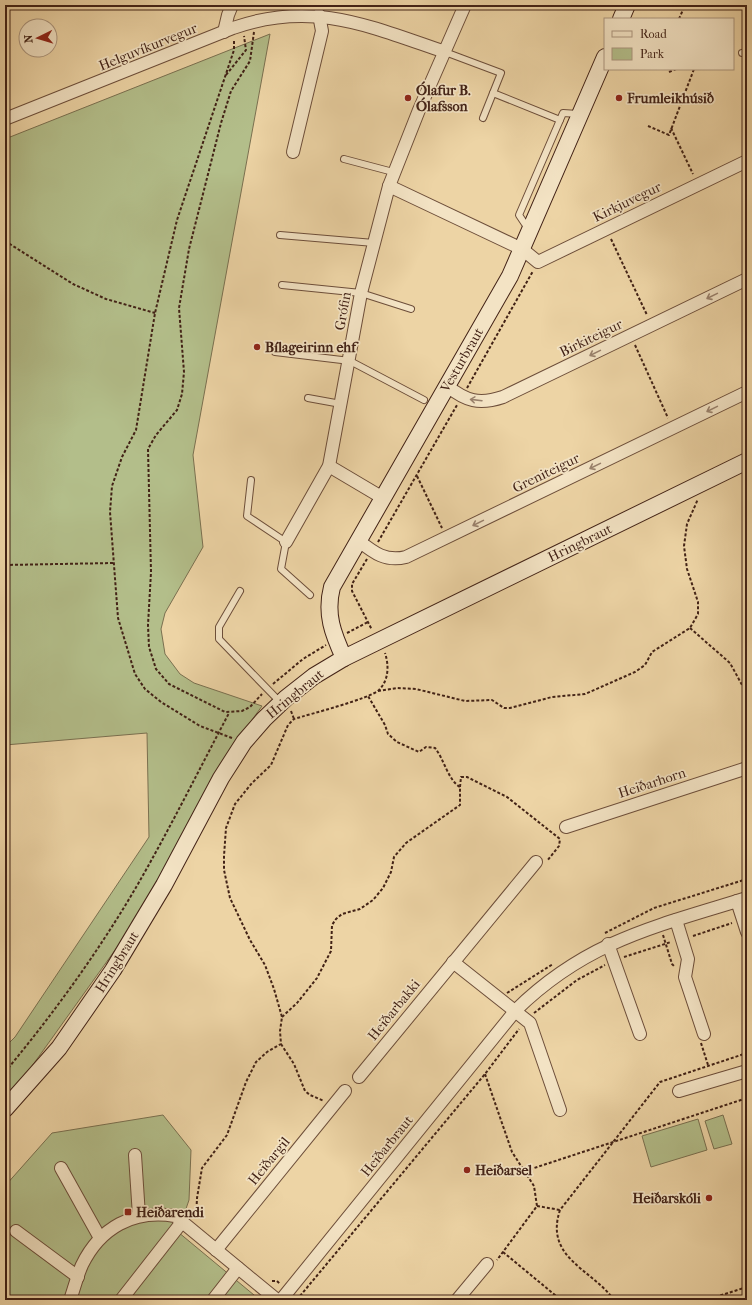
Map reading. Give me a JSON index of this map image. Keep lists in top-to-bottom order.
{
  "streets": {
    "main road": ["Vesturbraut", "Hringbraut"],
    "street": [
      "Helguvíkurvegur",
      "Kirkjuvegur",
      "Grófin",
      "Birkiteigur",
      "Greniteigur",
      "Heiðarhorn",
      "Heiðarbakki",
      "Heiðarbraut",
      "Heiðargil"
    ]
  },
  "crossings": [
    ["Helguvíkurvegur", "Grófin"],
    ["Birkiteigur", "Vesturbraut"],
    ["Vesturbraut", "Greniteigur"],
    ["Vesturbraut", "Hringbraut"]
  ],
  "one_way": ["Birkiteigur", "Greniteigur"],
  "places": {
    "other": [
      "Ólafur B. Ólafsson",
      "Frumleikhúsið",
      "Bílageirinn ehf",
      "Heiðarsel",
      "Heiðarskóli"
    ],
    "transit": ["Heiðarendi"]
  },
  "legend": ["Road", "Park"],
  "north": "left"
}
